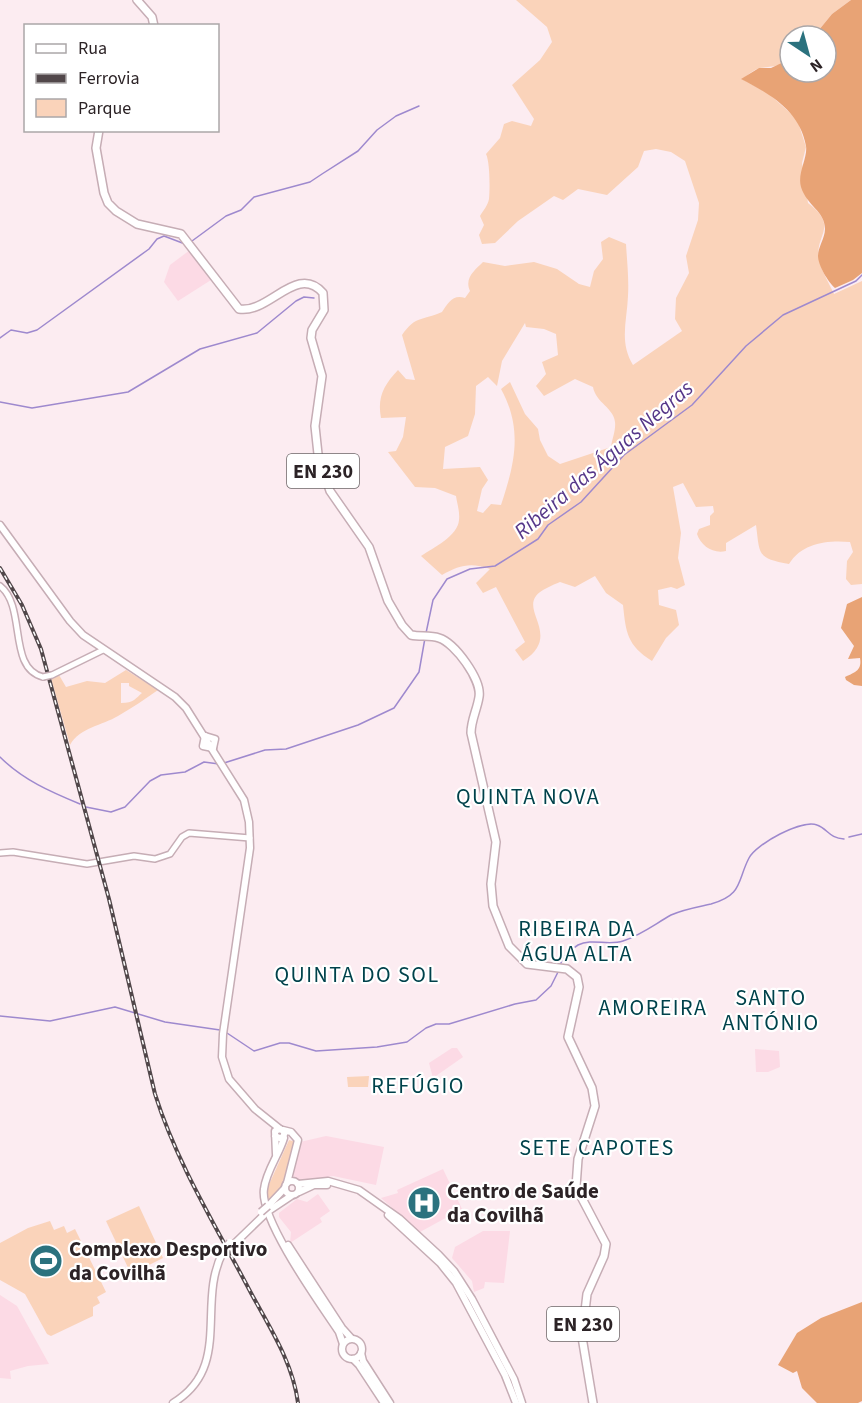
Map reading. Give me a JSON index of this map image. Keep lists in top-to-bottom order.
{
  "streets": {
    "main road": ["EN 230"]
  },
  "districts": [
    "QUINTA NOVA",
    "RIBEIRA DA ÁGUA ALTA",
    "QUINTA DO SOL",
    "SANTO ANTÓNIO",
    "AMOREIRA",
    "REFÚGIO",
    "SETE CAPOTES"
  ],
  "water": ["Ribeira das Águas Negras"],
  "places": {
    "hospital": ["Centro de Saúde da Covilhã"],
    "sports": ["Complexo Desportivo da Covilhã"]
  },
  "legend": ["Rua", "Ferrovia", "Parque"],
  "north": "bottom right"
}
